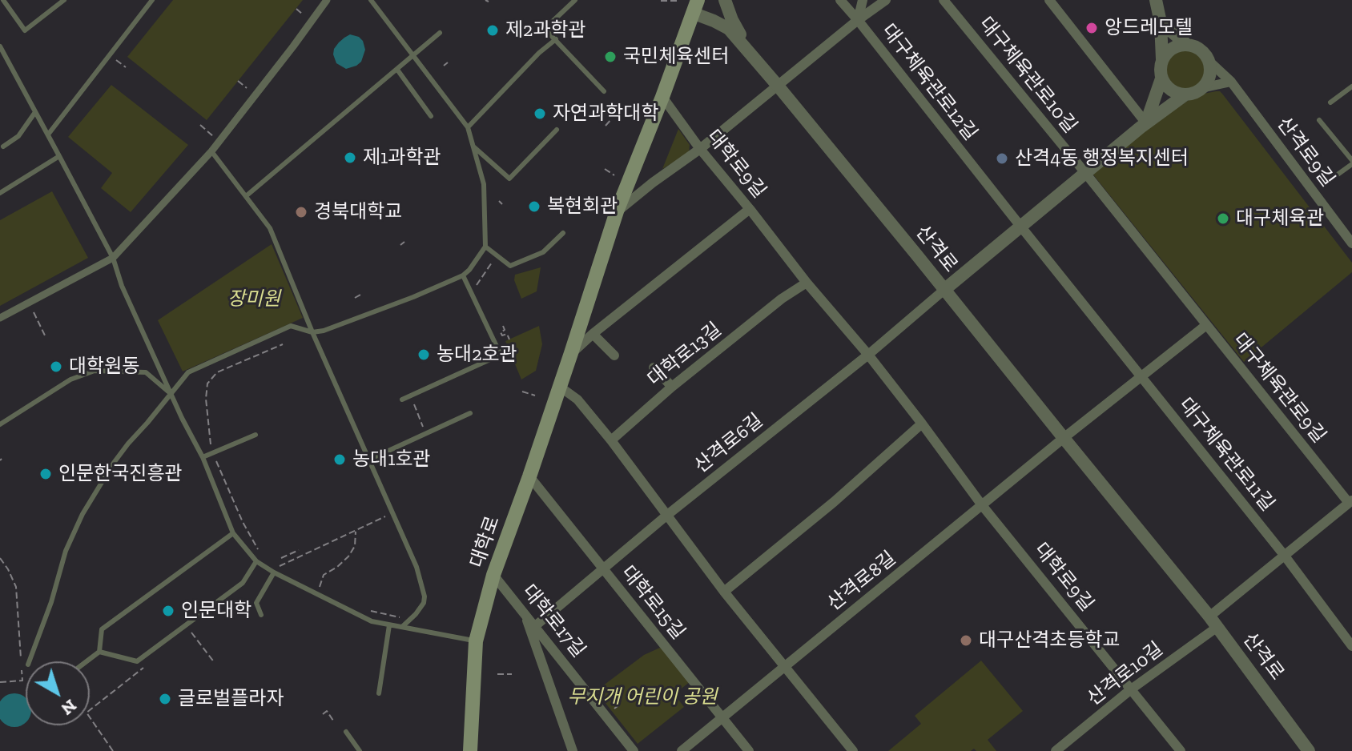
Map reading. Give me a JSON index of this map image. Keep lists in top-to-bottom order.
{
  "streets": {
    "main road": ["대학로"],
    "street": [
      "대구체육관로10길",
      "대구체육관로12길",
      "산격로9길",
      "대학로9길",
      "산격로",
      "대학로13길",
      "대구체육관로9길",
      "산격로6길",
      "대구체육관로11길",
      "산격로8길",
      "대학로15길",
      "대학로17길",
      "산격로10길"
    ]
  },
  "crossings": [
    ["대구체육관로10길", "대구체육관로9길"],
    ["대구체육관로12길", "대구체육관로11길"],
    ["대학로9길", "대학로13길"],
    ["대학로9길", "산격로6길"],
    ["대학로9길", "대학로"],
    ["대학로9길", "산격로8길"],
    ["대학로9길", "산격로10길"],
    ["산격로", "산격로6길"],
    ["산격로", "대학로"],
    ["산격로", "산격로8길"],
    ["산격로", "산격로10길"],
    ["대구체육관로9길", "대구체육관로11길"],
    ["산격로6길", "대학로15길"],
    ["산격로6길", "대학로17길"],
    ["대학로", "대학로15길"],
    ["대학로", "대학로17길"],
    ["산격로8길", "대학로15길"]
  ],
  "parks": ["장미원", "무지개 어린이 공원"],
  "places": [
    "앙드레모텔",
    "제2과학관",
    "국민체육센터",
    "자연과학대학",
    "제1과학관",
    "산격4동 행정복지센터",
    "복현회관",
    "경북대학교",
    "대구체육관",
    "농대2호관",
    "대학원동",
    "농대1호관",
    "인문한국진흥관",
    "인문대학",
    "대구산격초등학교",
    "글로벌플라자"
  ],
  "north": "bottom right"
}
